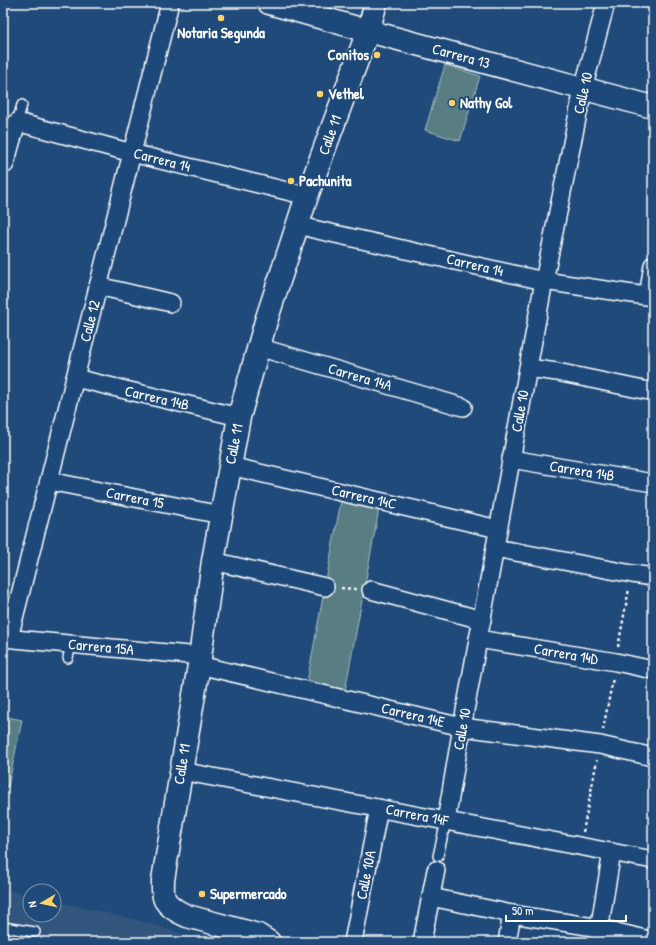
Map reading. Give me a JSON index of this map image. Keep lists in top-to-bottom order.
{
  "streets": {
    "street": [
      "Carrera 13",
      "Calle 10",
      "Calle 11",
      "Carrera 14",
      "Calle 12",
      "Carrera 14A",
      "Carrera 14B",
      "Carrera 14C",
      "Carrera 15",
      "Carrera 15A",
      "Carrera 14D",
      "Carrera 14E",
      "Carrera 14F",
      "Calle 10A"
    ]
  },
  "crossings": [
    ["Carrera 13", "Calle 10"],
    ["Carrera 13", "Calle 11"],
    ["Calle 10", "Carrera 14"],
    ["Calle 10", "Carrera 14B"],
    ["Calle 10", "Carrera 14C"],
    ["Calle 10", "Carrera 14D"],
    ["Calle 10", "Carrera 14E"],
    ["Calle 10", "Carrera 14F"],
    ["Calle 11", "Carrera 14"],
    ["Calle 11", "Carrera 14A"],
    ["Calle 11", "Carrera 14B"],
    ["Calle 11", "Carrera 14C"],
    ["Calle 11", "Carrera 15"],
    ["Calle 11", "Carrera 15A"],
    ["Calle 11", "Carrera 14E"],
    ["Calle 11", "Carrera 14F"],
    ["Carrera 14", "Calle 12"],
    ["Calle 12", "Carrera 14B"],
    ["Calle 12", "Carrera 15"],
    ["Calle 12", "Carrera 15A"],
    ["Carrera 15A", "Carrera 14E"],
    ["Carrera 14F", "Calle 10A"]
  ],
  "places": [
    "Notaria Segunda",
    "Conitos",
    "Vethel",
    "Nathy Gol",
    "Pachunita",
    "Supermercado"
  ],
  "scale_bar": "50 m",
  "north": "left"
}
